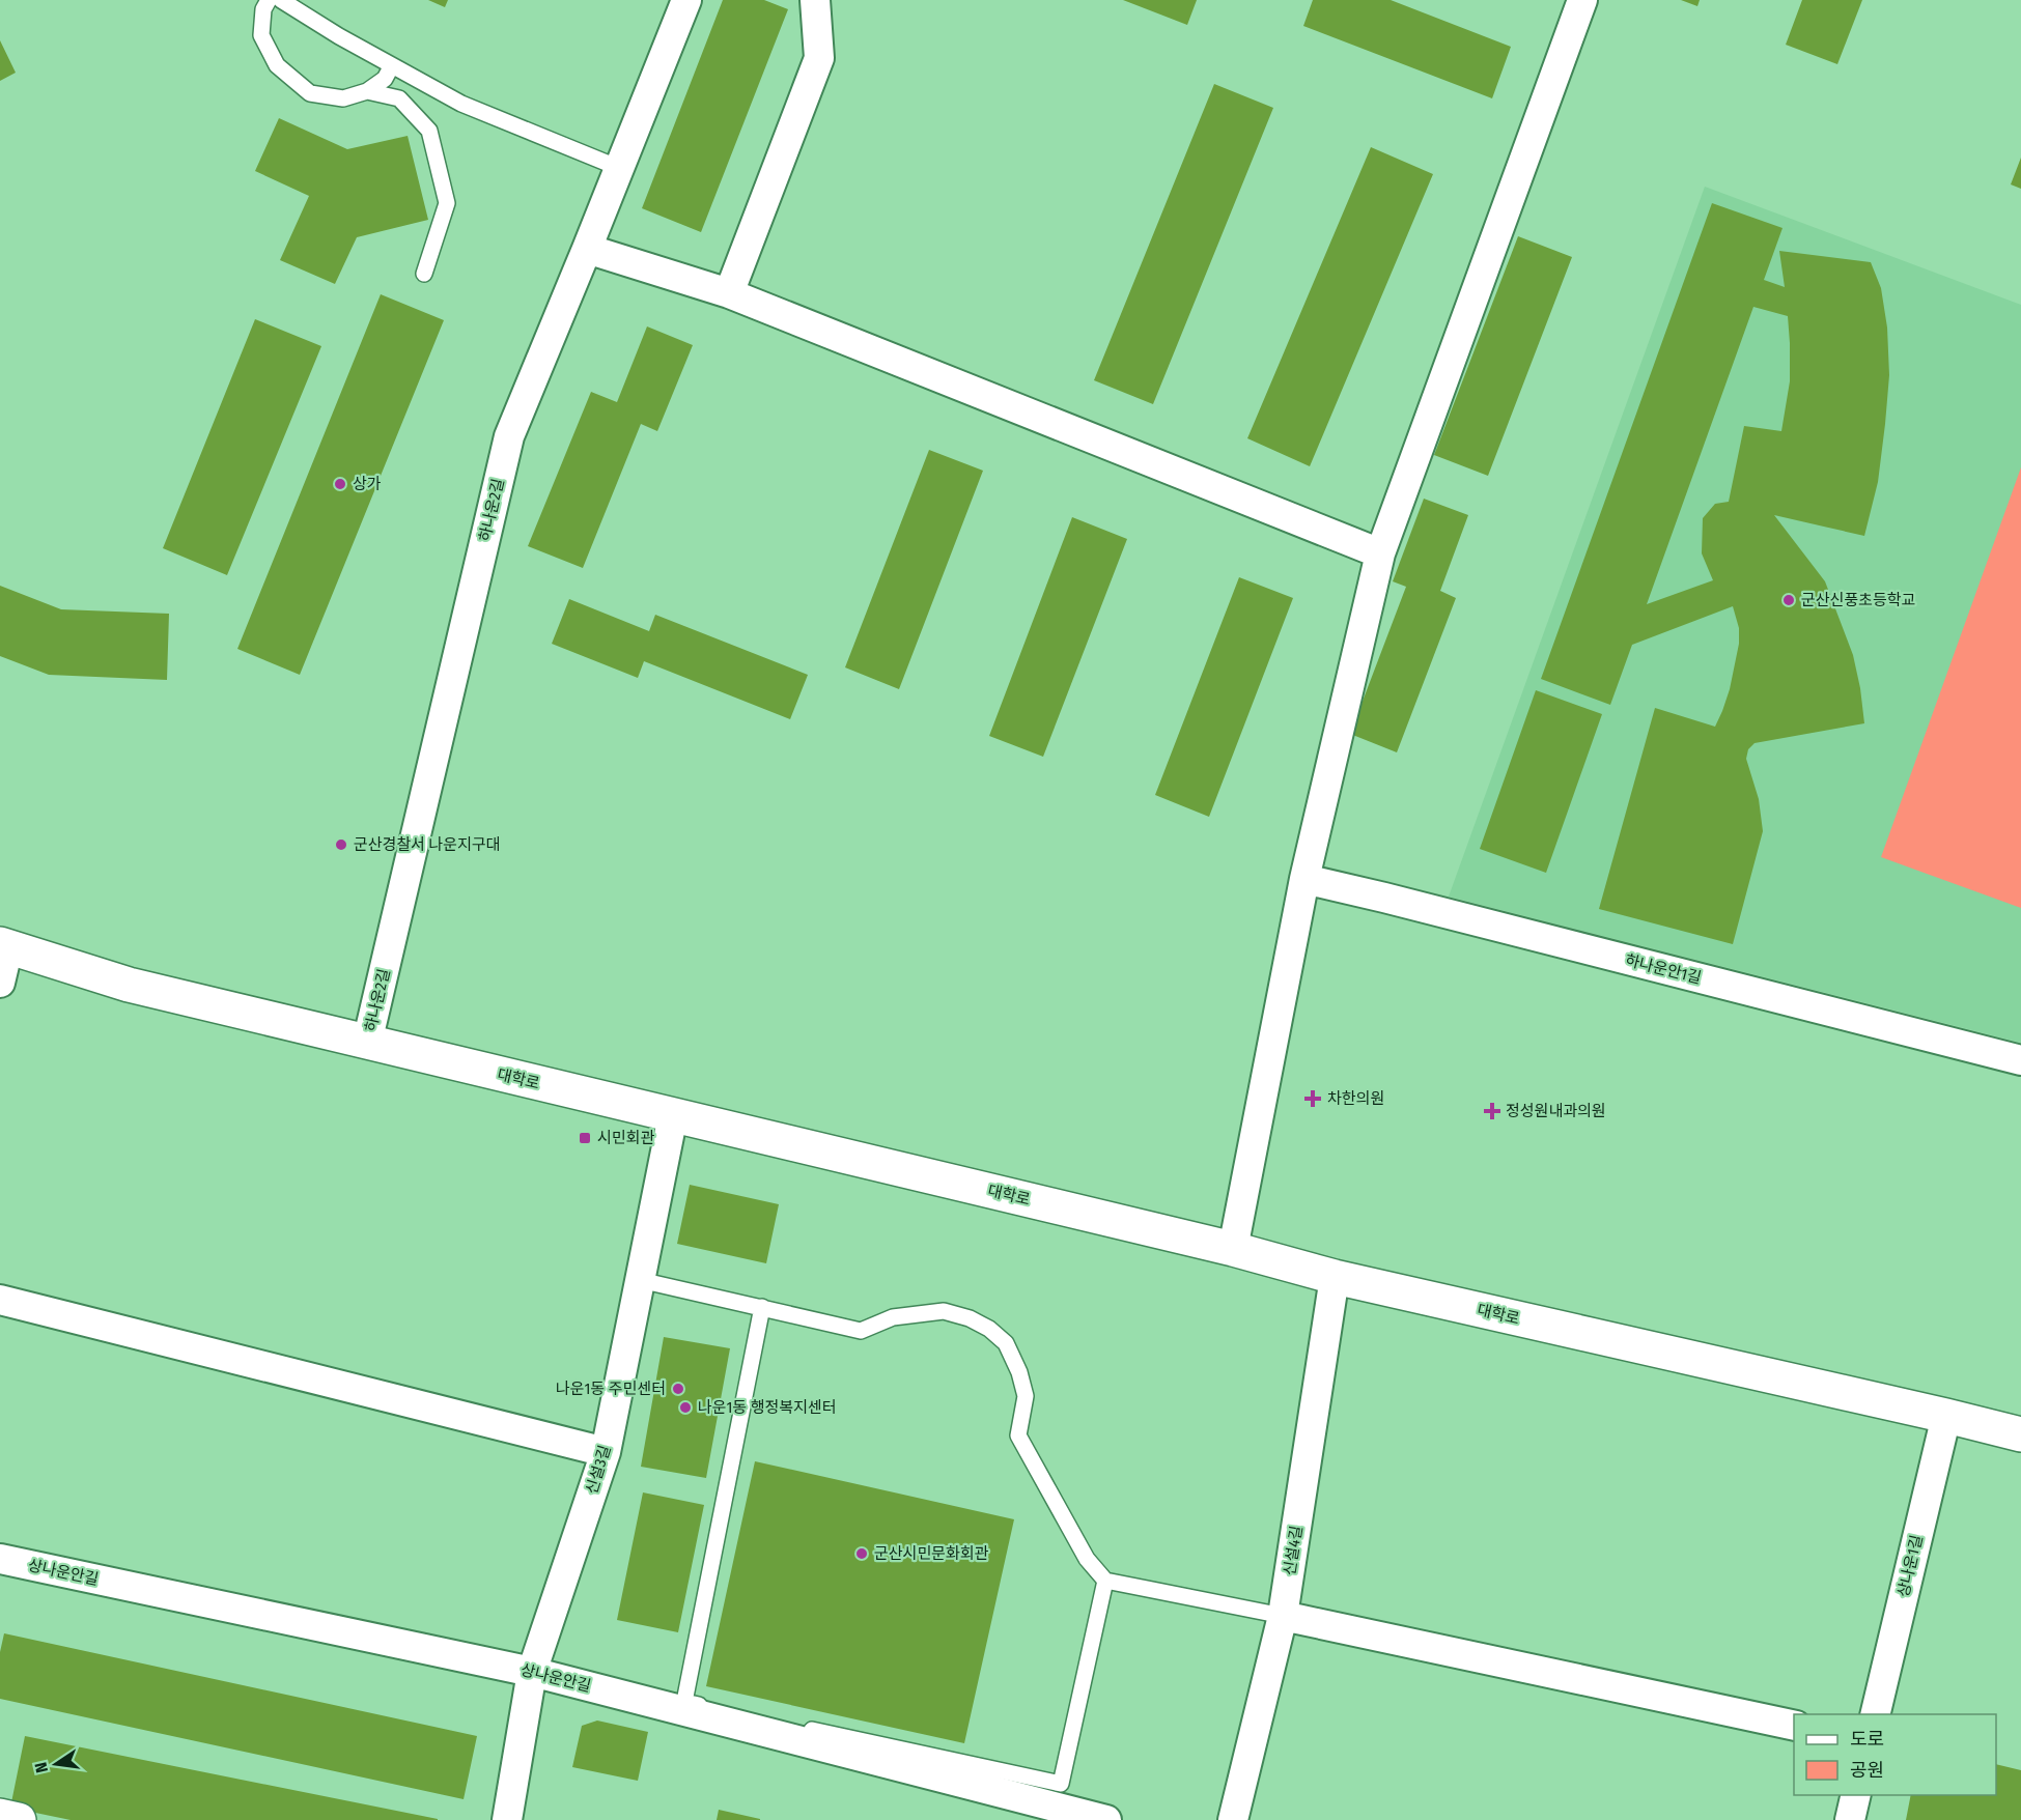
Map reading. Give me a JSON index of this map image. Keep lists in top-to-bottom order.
{
  "streets": {
    "street": [
      "하나운2길",
      "하나운안1길",
      "대학로",
      "신설3길",
      "신설4길",
      "상나운1길",
      "상나운안길"
    ]
  },
  "crossings": [
    ["하나운2길", "대학로"],
    ["대학로", "신설3길"],
    ["대학로", "신설4길"],
    ["대학로", "상나운1길"],
    ["신설3길", "상나운안길"]
  ],
  "places": {
    "other": [
      "상가",
      "군산신풍초등학교",
      "군산경찰서 나운지구대",
      "나운1동 주민센터",
      "나운1동 행정복지센터",
      "군산시민문화회관"
    ],
    "health": ["차한의원", "정성원내과의원"],
    "transit": ["시민회관"]
  },
  "legend": ["도로", "공원"],
  "north": "left"
}
